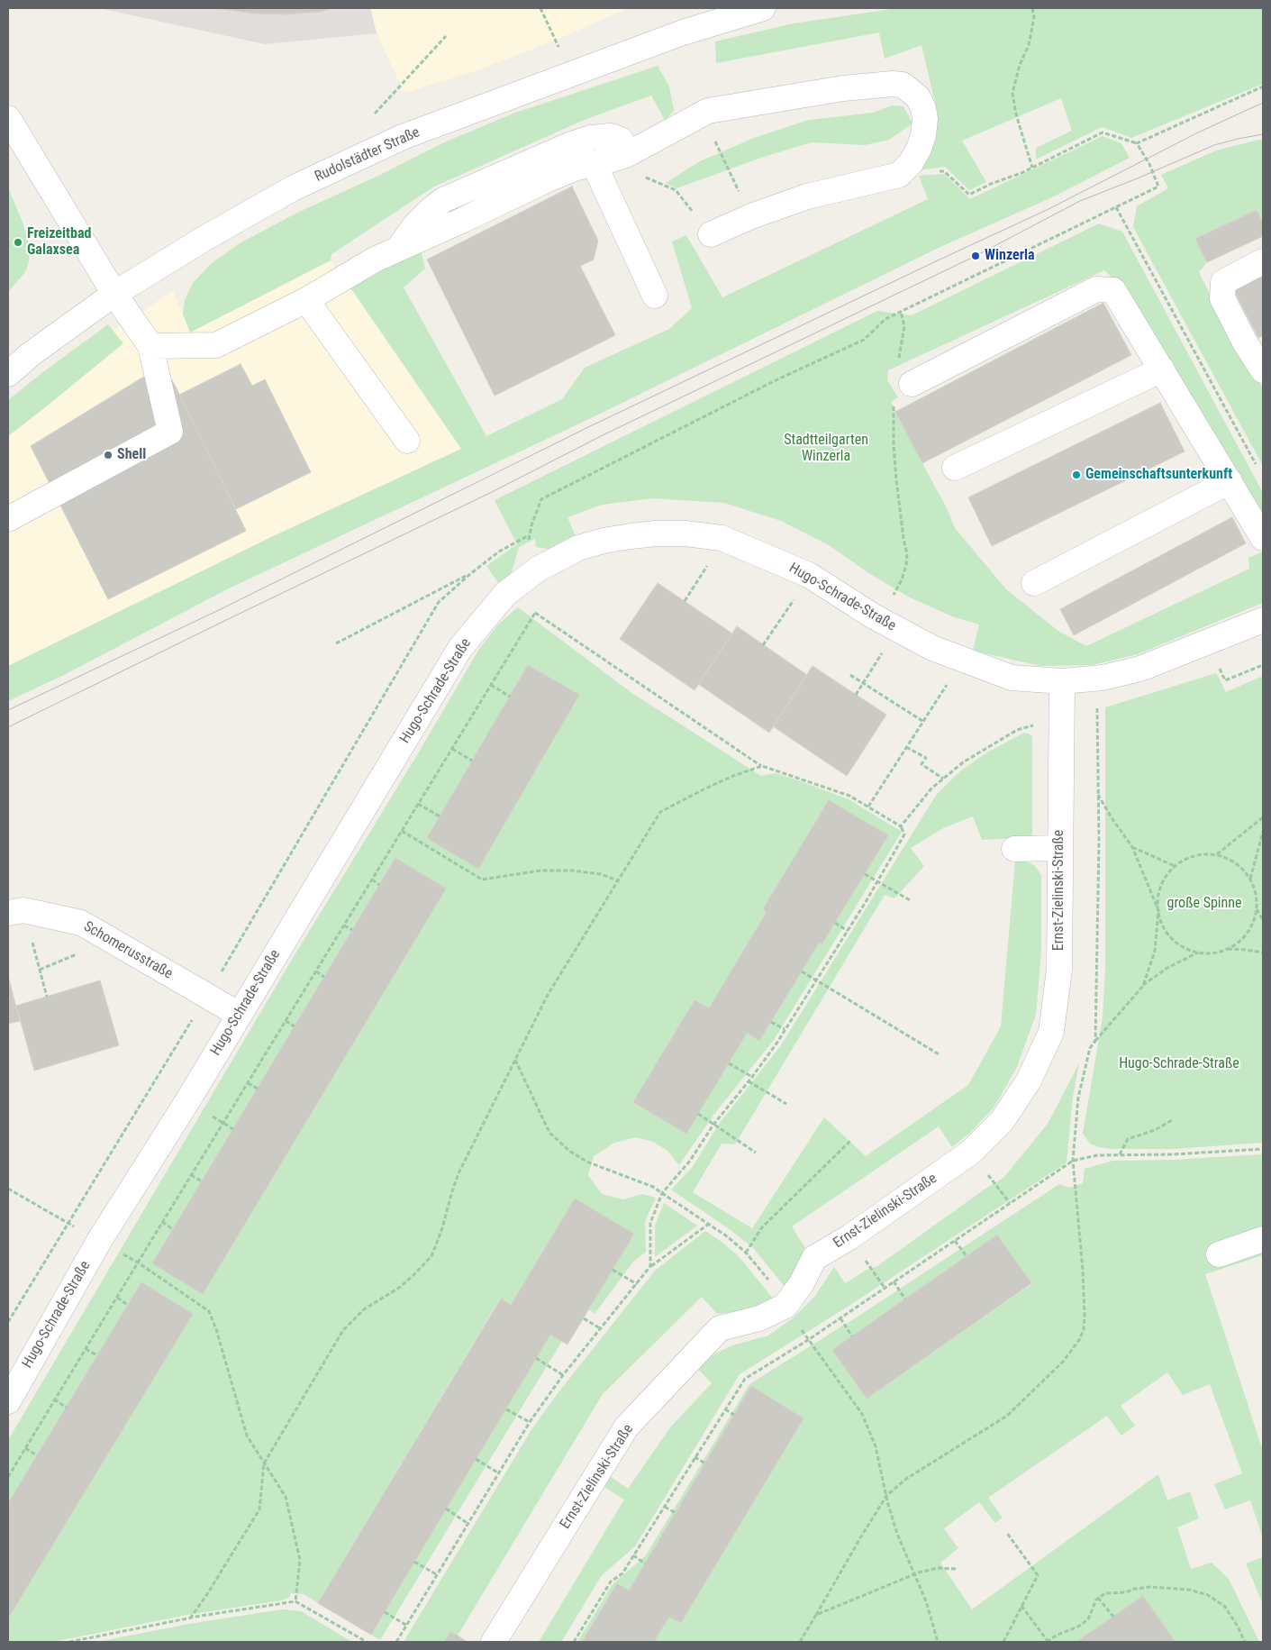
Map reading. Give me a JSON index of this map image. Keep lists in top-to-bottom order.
{
  "streets": {
    "street": [
      "Rudolstädter Straße",
      "Hugo-Schrade-Straße",
      "Ernst-Zielinski-Straße",
      "Schomerusstraße"
    ]
  },
  "crossings": [
    ["Hugo-Schrade-Straße", "Ernst-Zielinski-Straße"],
    ["Hugo-Schrade-Straße", "Schomerusstraße"]
  ],
  "parks": ["Stadtteilgarten Winzerla", "große Spinne", "Hugo-Schrade-Straße"],
  "places": [
    "Freizeitbad Galaxsea",
    "Winzerla",
    "Shell",
    "Gemeinschaftsunterkunft"
  ]
}
